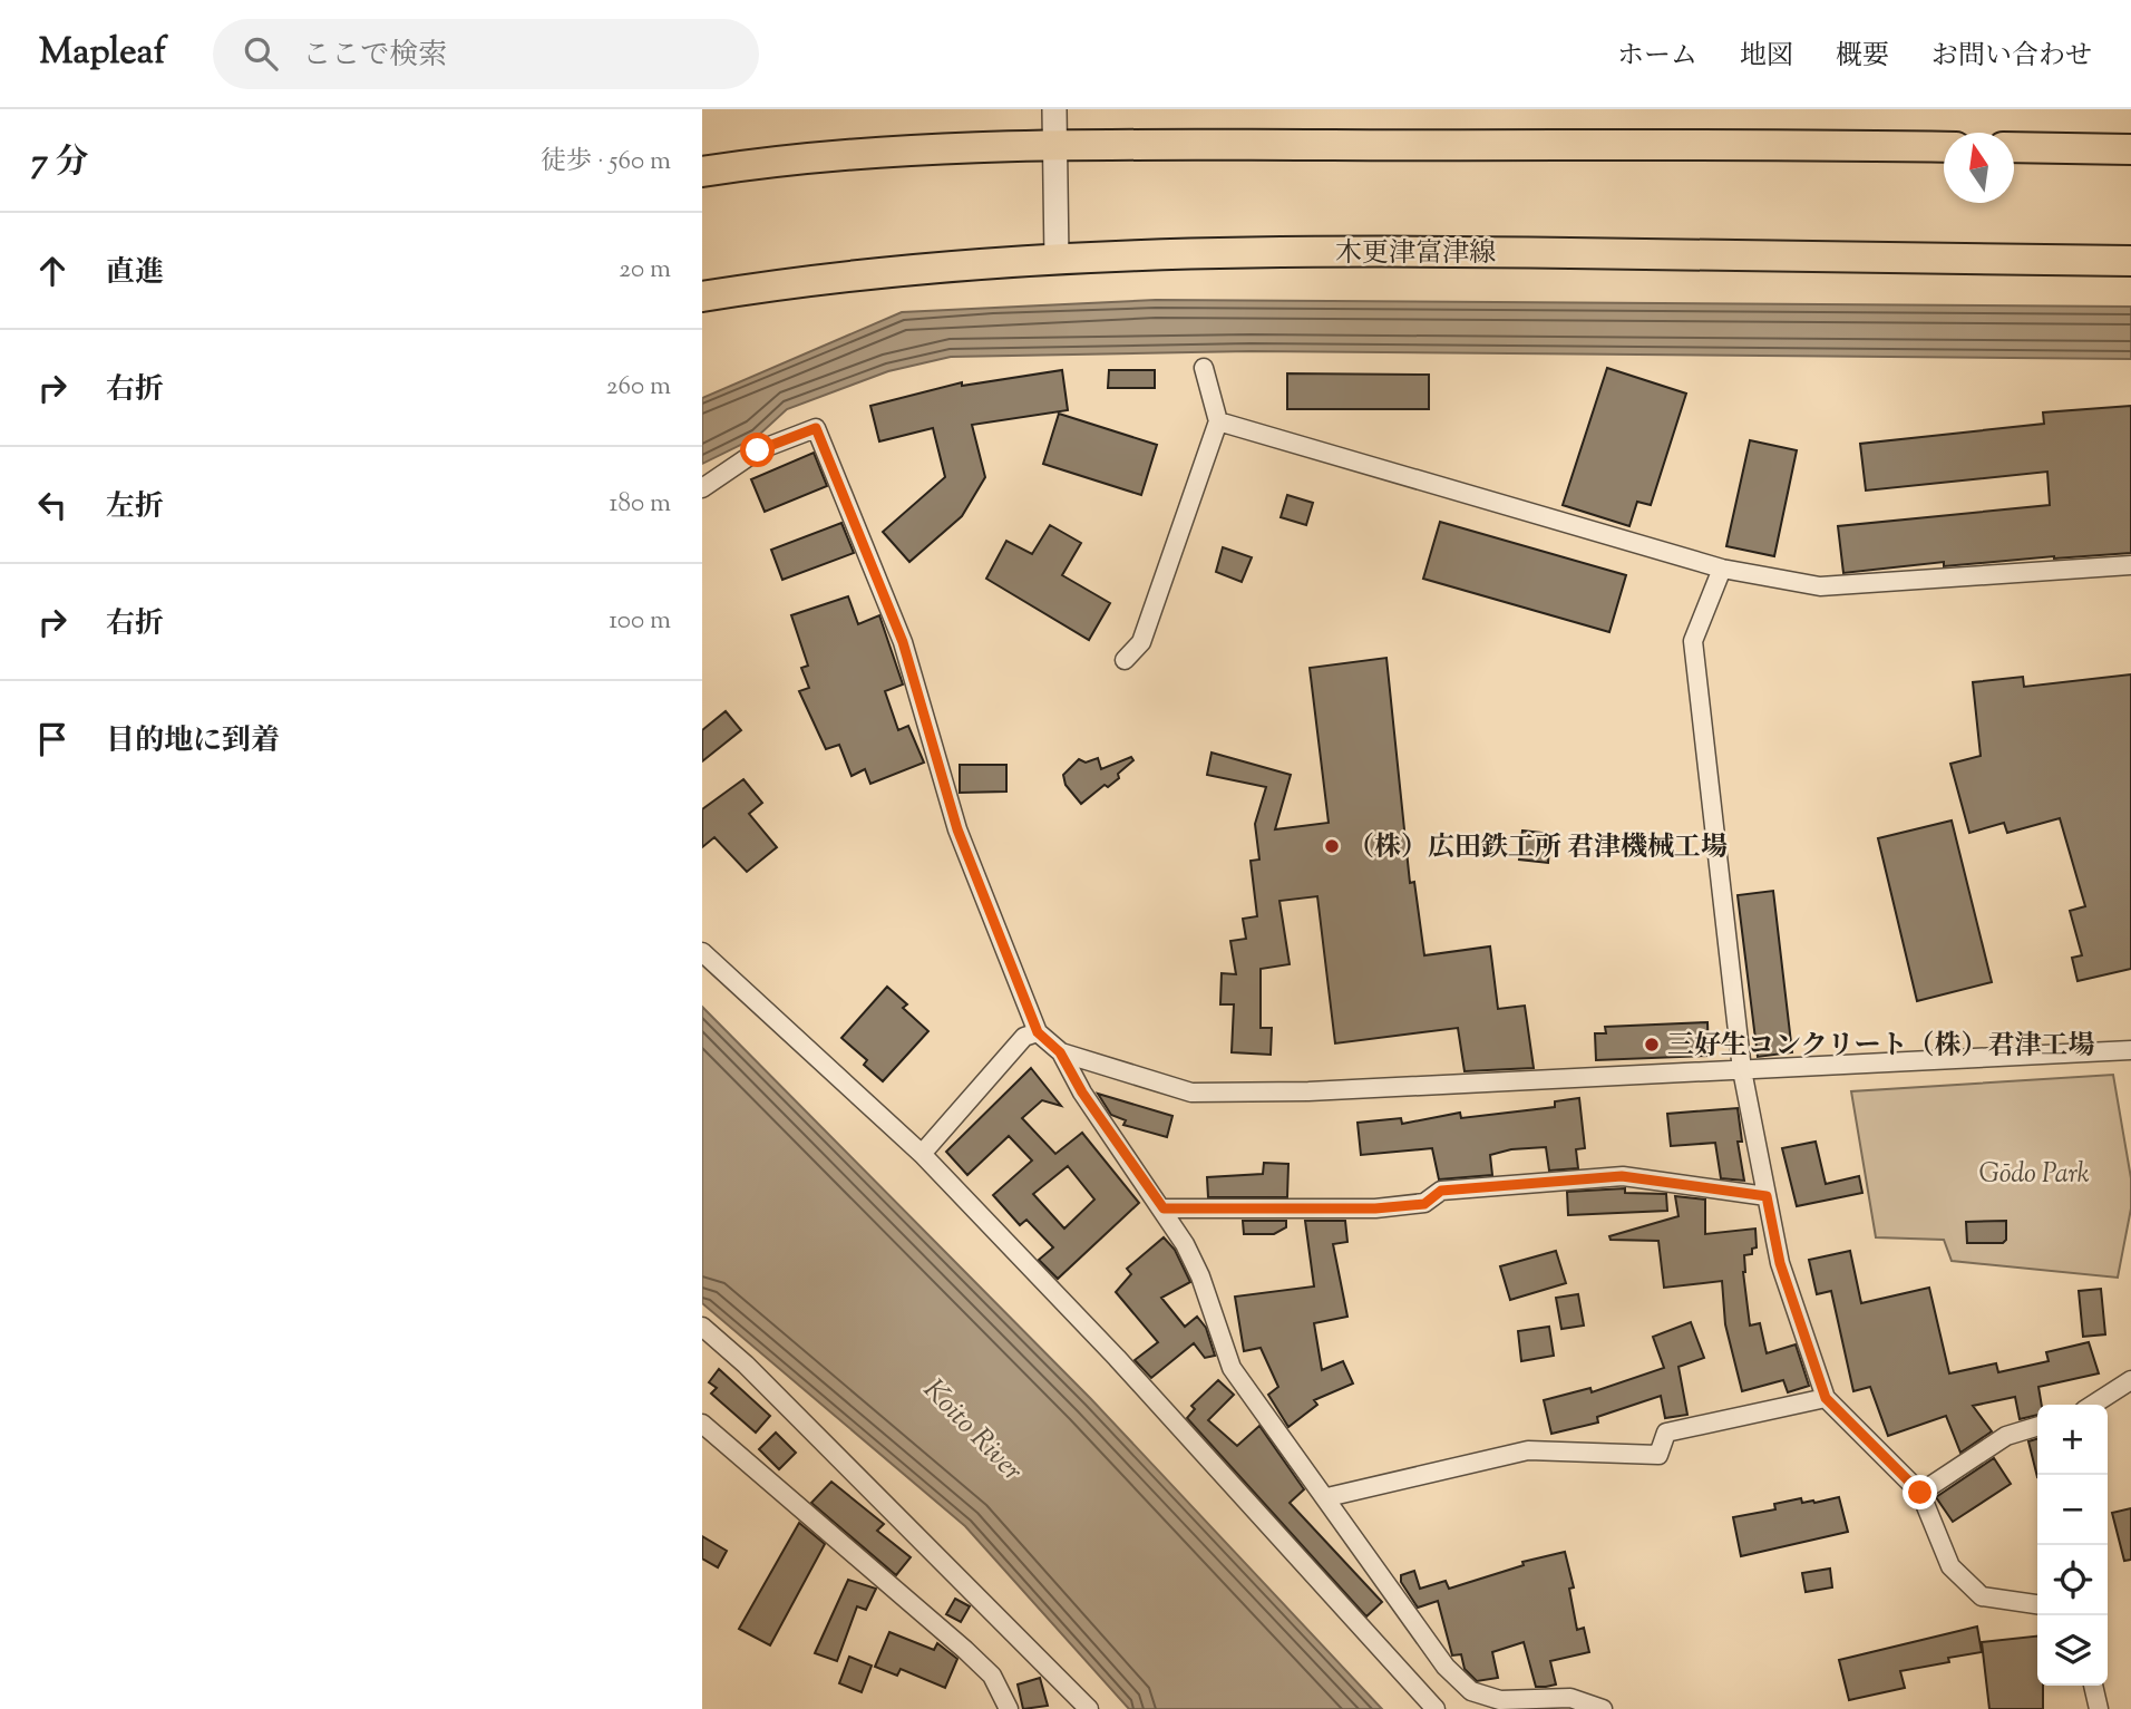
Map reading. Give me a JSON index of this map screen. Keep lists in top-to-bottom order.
{
  "streets": {
    "main road": ["木更津富津線"]
  },
  "water": ["Koito River"],
  "parks": ["Gōdo Park"],
  "places": ["（株）広田鉄工所 君津機械工場", "三好生コンクリート（株）君津工場"],
  "north": "top",
  "page": {
    "header": "Mapleaf",
    "search": "ここで検索",
    "nav": [
      "ホーム",
      "地図",
      "概要",
      "お問い合わせ"
    ],
    "heading": ["7 分", "徒歩 · 560 m"],
    "list": [
      ["直進", "20 m"],
      ["右折", "260 m"],
      ["左折", "180 m"],
      ["右折", "100 m"],
      "目的地に到着"
    ],
    "map_buttons": ["+", "−"]
  }
}
